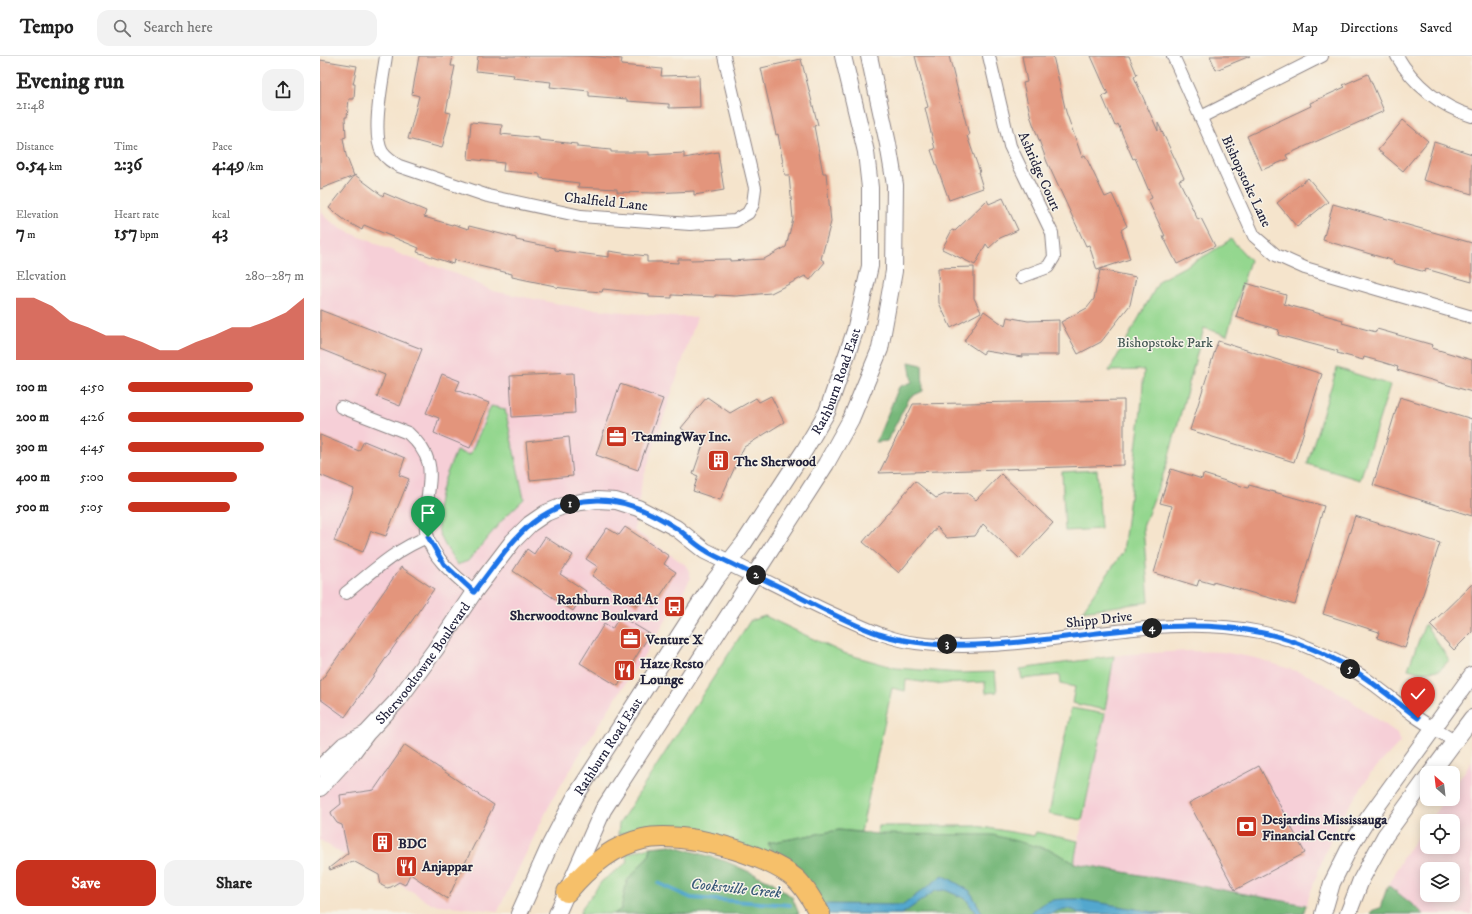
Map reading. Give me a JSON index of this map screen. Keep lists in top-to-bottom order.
{
  "streets": {
    "street": [
      "Ashridge Court",
      "Bishopstoke Lane",
      "Chalfield Lane",
      "Rathburn Road East",
      "Shipp Drive",
      "Sherwoodtowne Boulevard"
    ]
  },
  "crossings": [
    ["Rathburn Road East", "Shipp Drive"],
    ["Rathburn Road East", "Sherwoodtowne Boulevard"],
    ["Shipp Drive", "Sherwoodtowne Boulevard"]
  ],
  "water": ["Cooksville Creek"],
  "parks": ["Bishopstoke Park"],
  "places": {
    "office": ["TeamingWay Inc.", "Venture X"],
    "building": ["The Sherwood", "BDC"],
    "bus stop": ["Rathburn Road At Sherwoodtowne Boulevard"],
    "restaurant": ["Haze Resto Lounge", "Anjappar"],
    "bank": ["Desjardins Mississauga Financial Centre"]
  },
  "north": "top left",
  "page": {
    "header": "Tempo",
    "search": "Search here",
    "nav": ["Map", "Directions", "Saved"],
    "heading": ["Evening run", "21:48"],
    "stats": [
      ["Distance", "0.54 km"],
      ["Time", "2:36"],
      ["Pace", "4:49 /km"],
      ["Elevation", "7 m"],
      ["Heart rate", "157 bpm"],
      ["kcal", "43"]
    ],
    "chart": ["Elevation", "280–287 m"],
    "list": [
      {
        "name": "100 m",
        "note": "4:50"
      },
      {
        "name": "200 m",
        "note": "4:26"
      },
      {
        "name": "300 m",
        "note": "4:45"
      },
      {
        "name": "400 m",
        "note": "5:00"
      },
      {
        "name": "500 m",
        "note": "5:05"
      }
    ],
    "pins": [
      "1",
      "2",
      "4",
      "3",
      "5"
    ],
    "buttons": ["Save", "Share"]
  }
}
